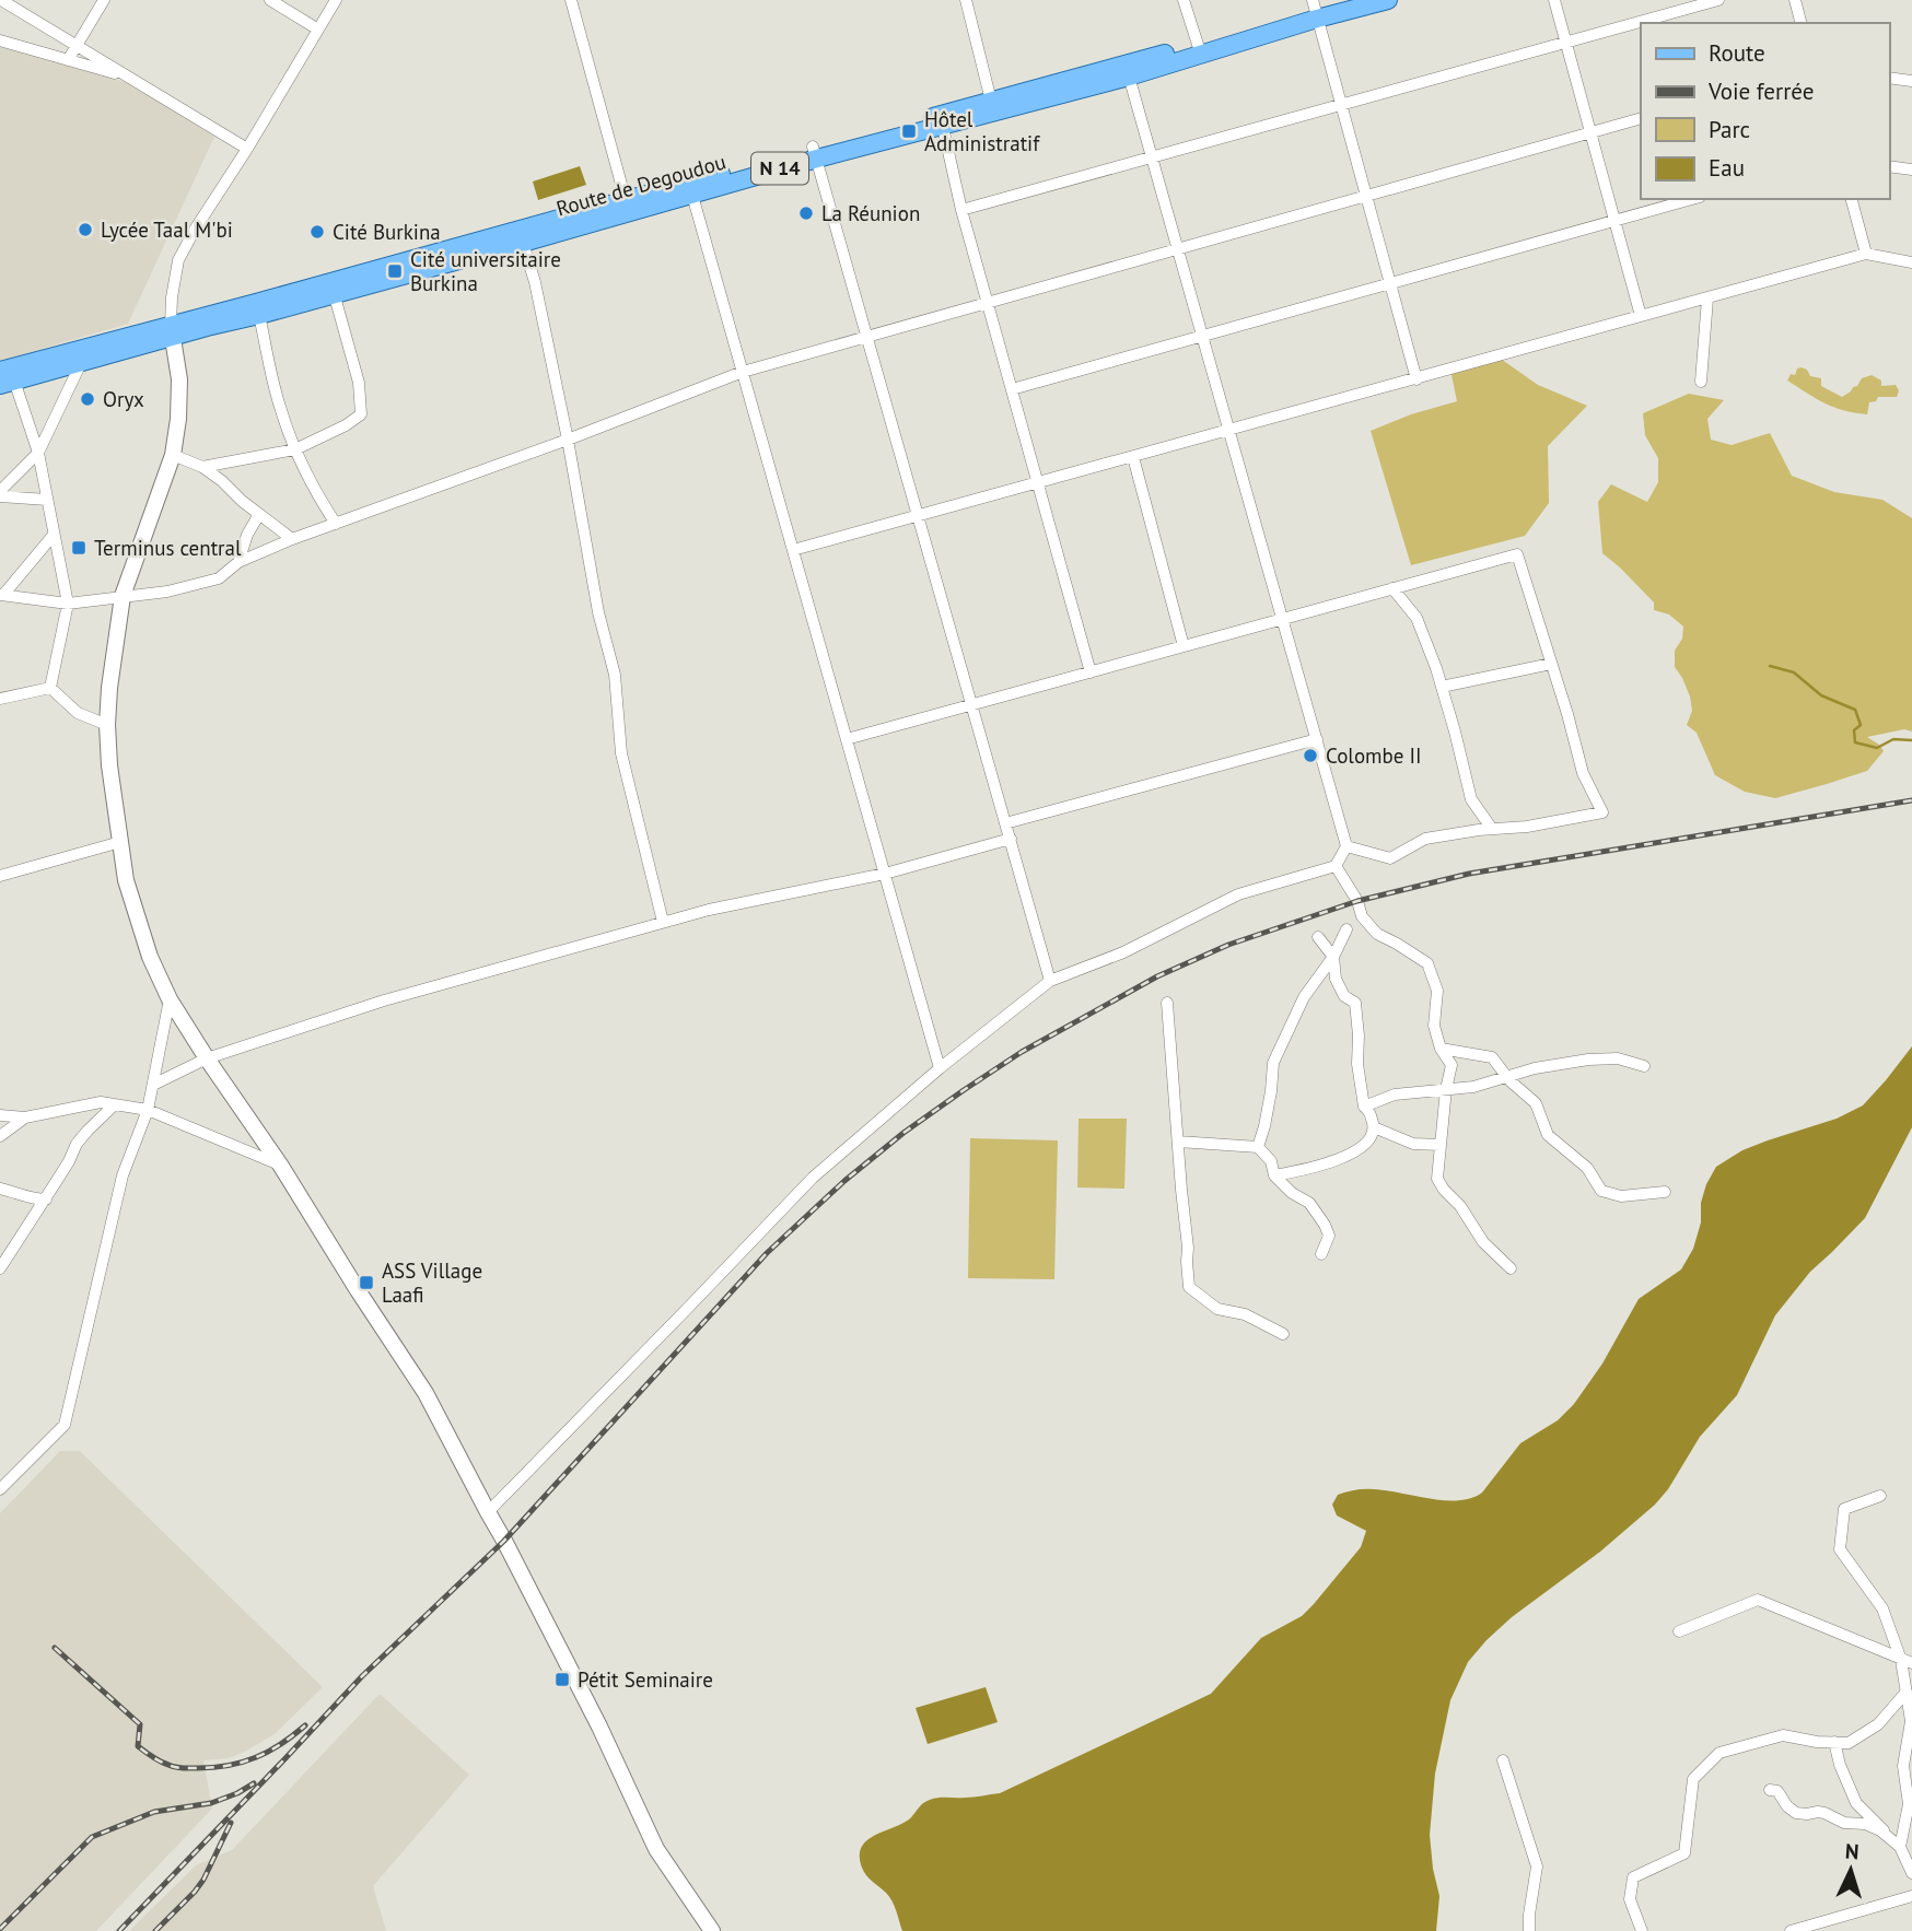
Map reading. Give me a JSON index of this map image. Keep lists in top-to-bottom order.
{
  "streets": {
    "main road": ["N 14", "Route de Degoudou"]
  },
  "crossings": [
    ["N 14", "Route de Degoudou"]
  ],
  "places": {
    "transit": [
      "Hôtel Administratif",
      "Cité universitaire Burkina",
      "Terminus central",
      "ASS Village Laafi",
      "Pétit Seminaire"
    ],
    "other": [
      "La Réunion",
      "Lycée Taal M'bi",
      "Cité Burkina",
      "Oryx",
      "Colombe II"
    ]
  },
  "legend": [
    "Route",
    "Voie ferrée",
    "Parc",
    "Eau"
  ],
  "north": "top"
}
